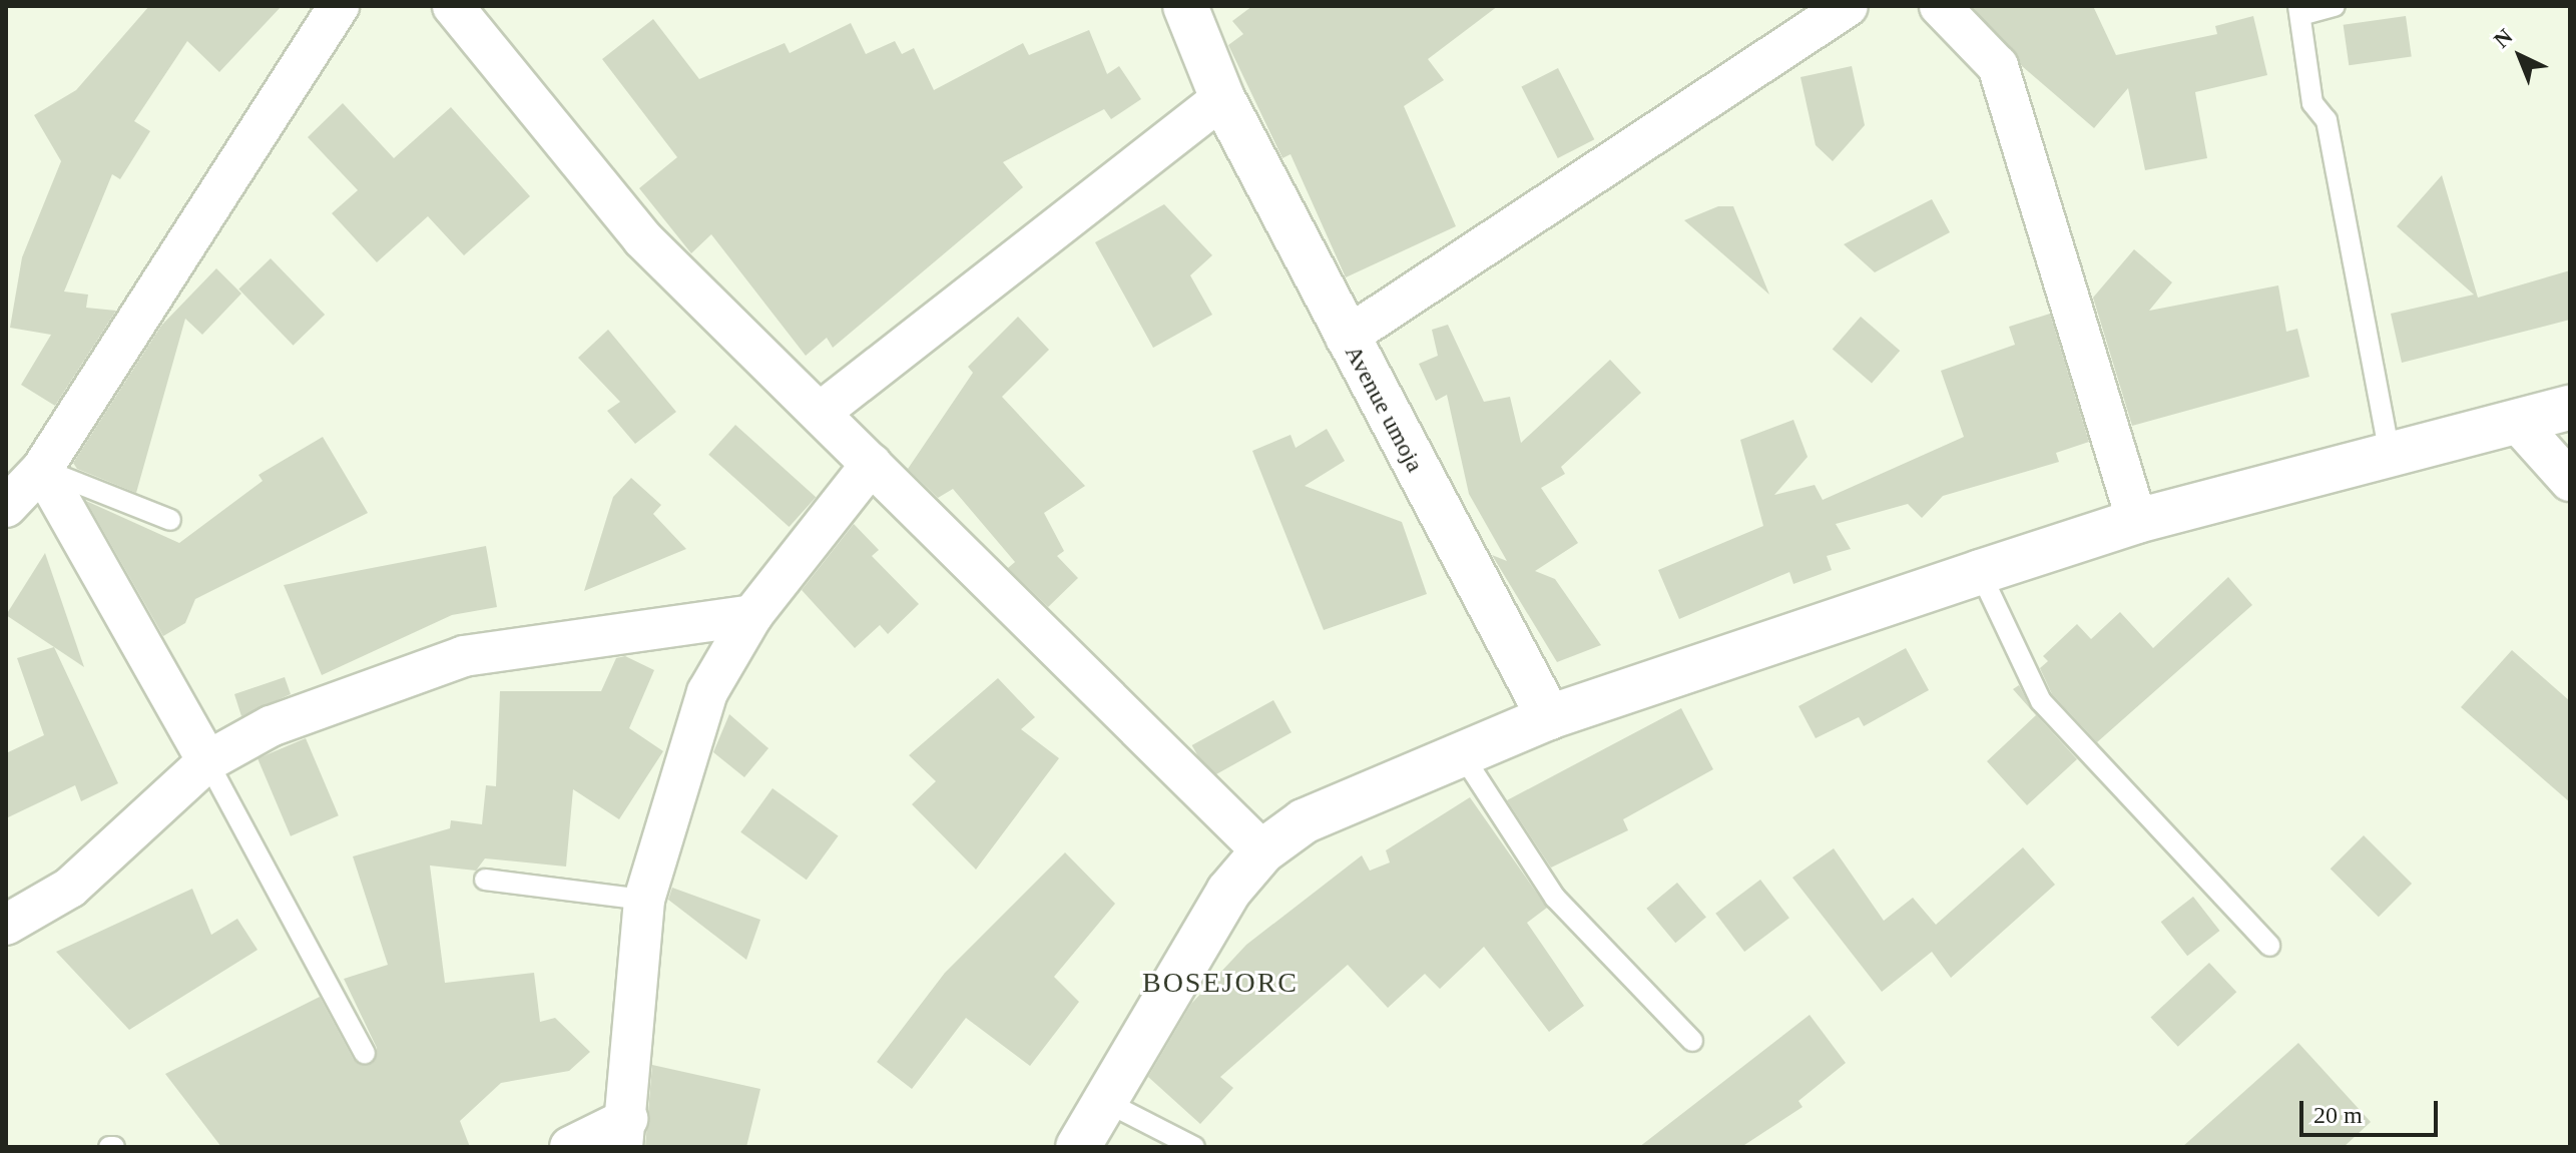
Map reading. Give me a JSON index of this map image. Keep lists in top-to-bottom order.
{
  "streets": {
    "street": ["Avenue umoja"]
  },
  "districts": ["BOSEJORC"],
  "scale_bar": "20 m",
  "north": "top left"
}
